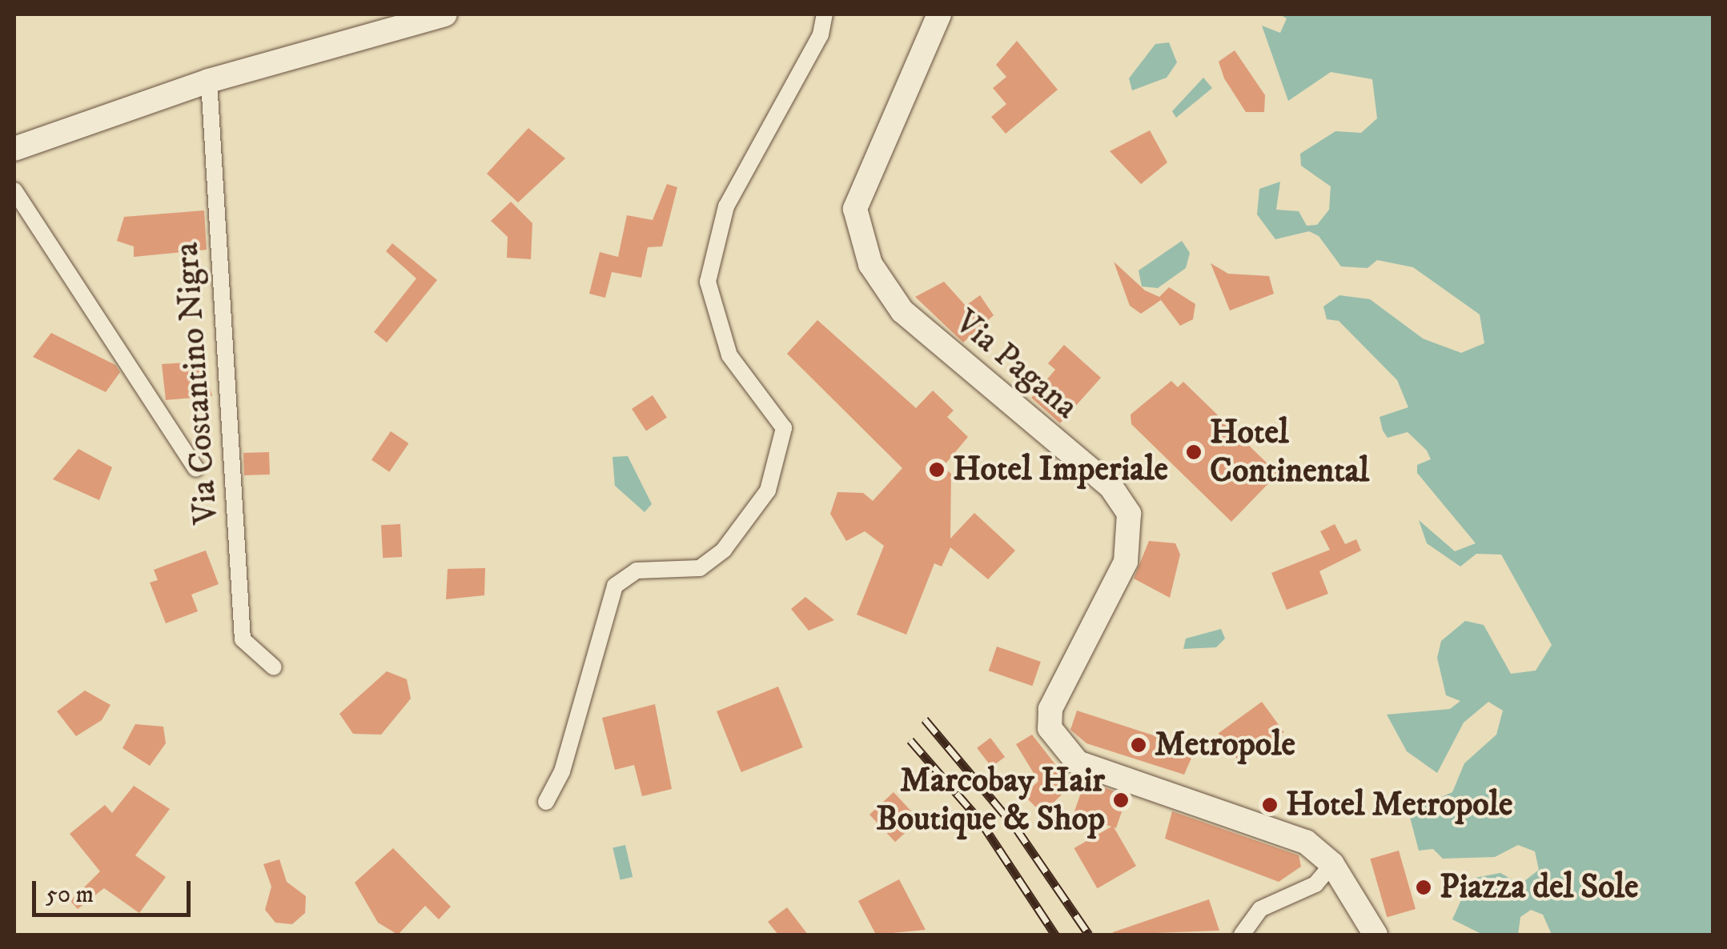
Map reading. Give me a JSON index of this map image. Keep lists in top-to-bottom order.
{
  "streets": {
    "main road": ["Via Pagana"],
    "street": ["Via Costantino Nigra"]
  },
  "places": [
    "Hotel Continental",
    "Hotel Imperiale",
    "Metropole",
    "Marcobay Hair Boutique & Shop",
    "Hotel Metropole",
    "Piazza del Sole"
  ],
  "scale_bar": "50 m"
}
